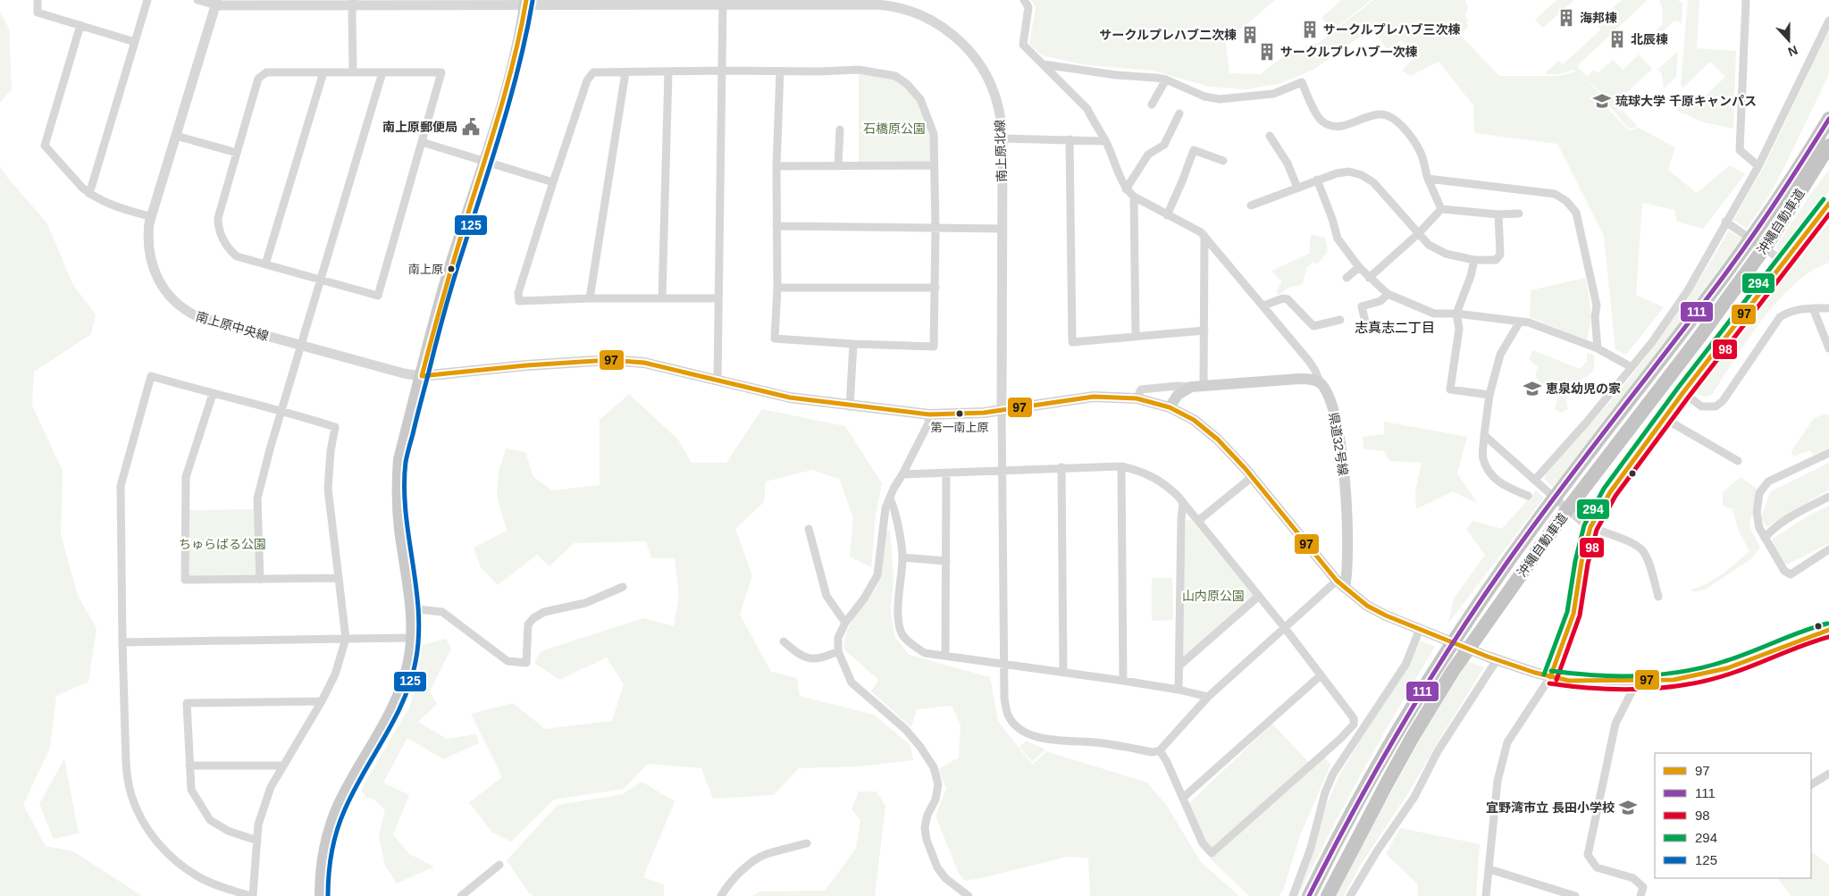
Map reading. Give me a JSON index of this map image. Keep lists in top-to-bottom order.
{
  "streets": {
    "highway": ["沖縄自動車道"],
    "main road": ["県道32号線"],
    "street": ["南上原北線", "南上原中央線"]
  },
  "crossings": [
    ["南上原北線", "南上原中央線"]
  ],
  "districts": ["志真志二丁目"],
  "parks": ["石橋原公園", "ちゅらばる公園", "山内原公園"],
  "places": {
    "building": [
      "海邦棟",
      "サークルプレハブ三次棟",
      "サークルプレハブ二次棟",
      "北辰棟",
      "サークルプレハブ一次棟"
    ],
    "school or university": ["琉球大学 千原キャンパス", "恵泉幼児の家", "宜野湾市立 長田小学校"],
    "public building": ["南上原郵便局"],
    "other": ["南上原", "第一南上原"]
  },
  "lines": [
    "transit line 97",
    "transit line 125",
    "transit line 111",
    "transit line 294",
    "transit line 98"
  ],
  "legend": [
    "97",
    "111",
    "98",
    "294",
    "125"
  ],
  "north": "bottom"
}
